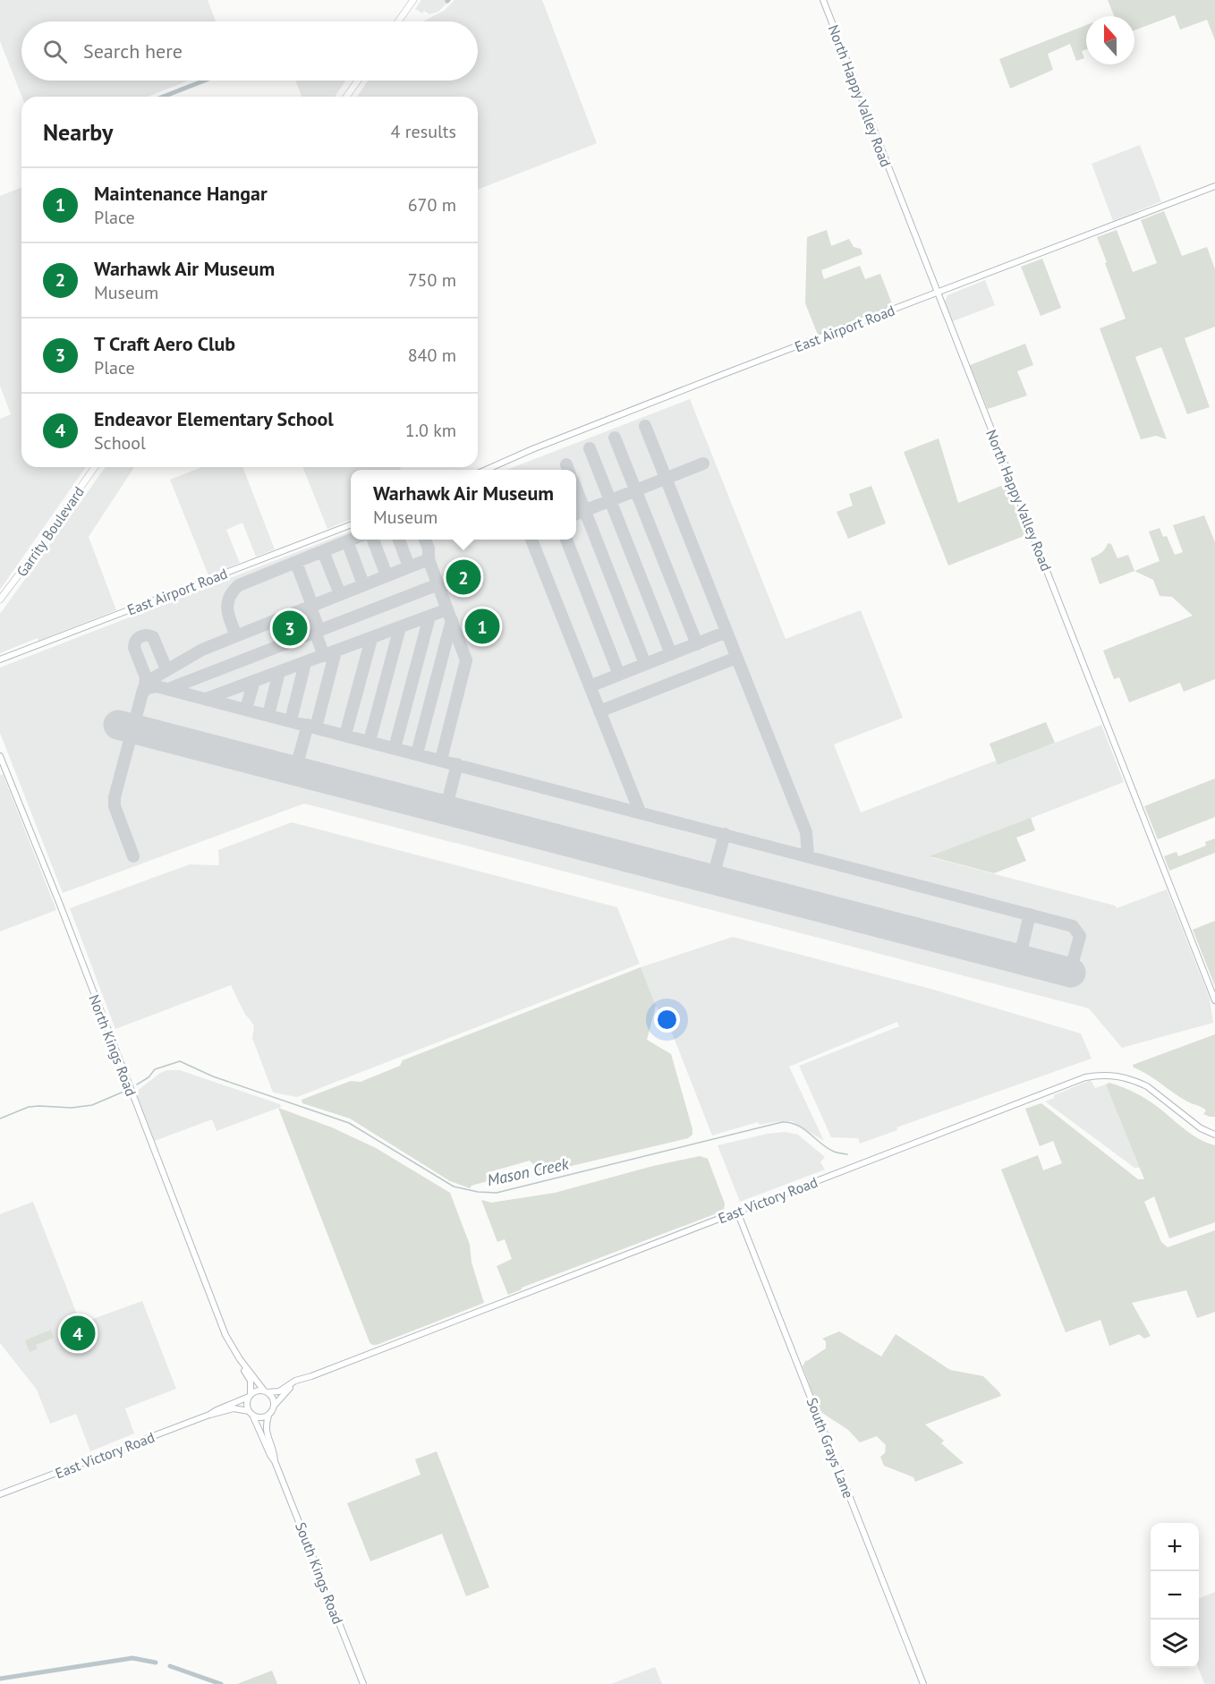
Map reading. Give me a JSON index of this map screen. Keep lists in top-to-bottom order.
{
  "streets": {
    "main road": ["Garrity Boulevard"],
    "street": [
      "North Happy Valley Road",
      "East Airport Road",
      "North Kings Road",
      "East Victory Road",
      "South Grays Lane",
      "South Kings Road"
    ]
  },
  "crossings": [
    ["North Happy Valley Road", "East Airport Road"],
    ["North Kings Road", "East Victory Road"],
    ["North Kings Road", "South Kings Road"],
    ["East Victory Road", "South Grays Lane"],
    ["East Victory Road", "South Kings Road"]
  ],
  "water": ["Mason Creek"],
  "north": "top",
  "page": {
    "search": "Search here",
    "heading": ["Nearby", "4 results"],
    "list": [
      {
        "mark": "1",
        "name": "Maintenance Hangar",
        "note": "Place",
        "value": "670 m"
      },
      {
        "mark": "2",
        "name": "Warhawk Air Museum",
        "note": "Museum",
        "value": "750 m"
      },
      {
        "mark": "3",
        "name": "T Craft Aero Club",
        "note": "Place",
        "value": "840 m"
      },
      {
        "mark": "4",
        "name": "Endeavor Elementary School",
        "note": "School",
        "value": "1.0 km"
      }
    ],
    "popup": ["Warhawk Air Museum", "Museum"],
    "pins": [
      "2",
      "1",
      "3",
      "4"
    ],
    "map_buttons": ["+", "−"]
  }
}
